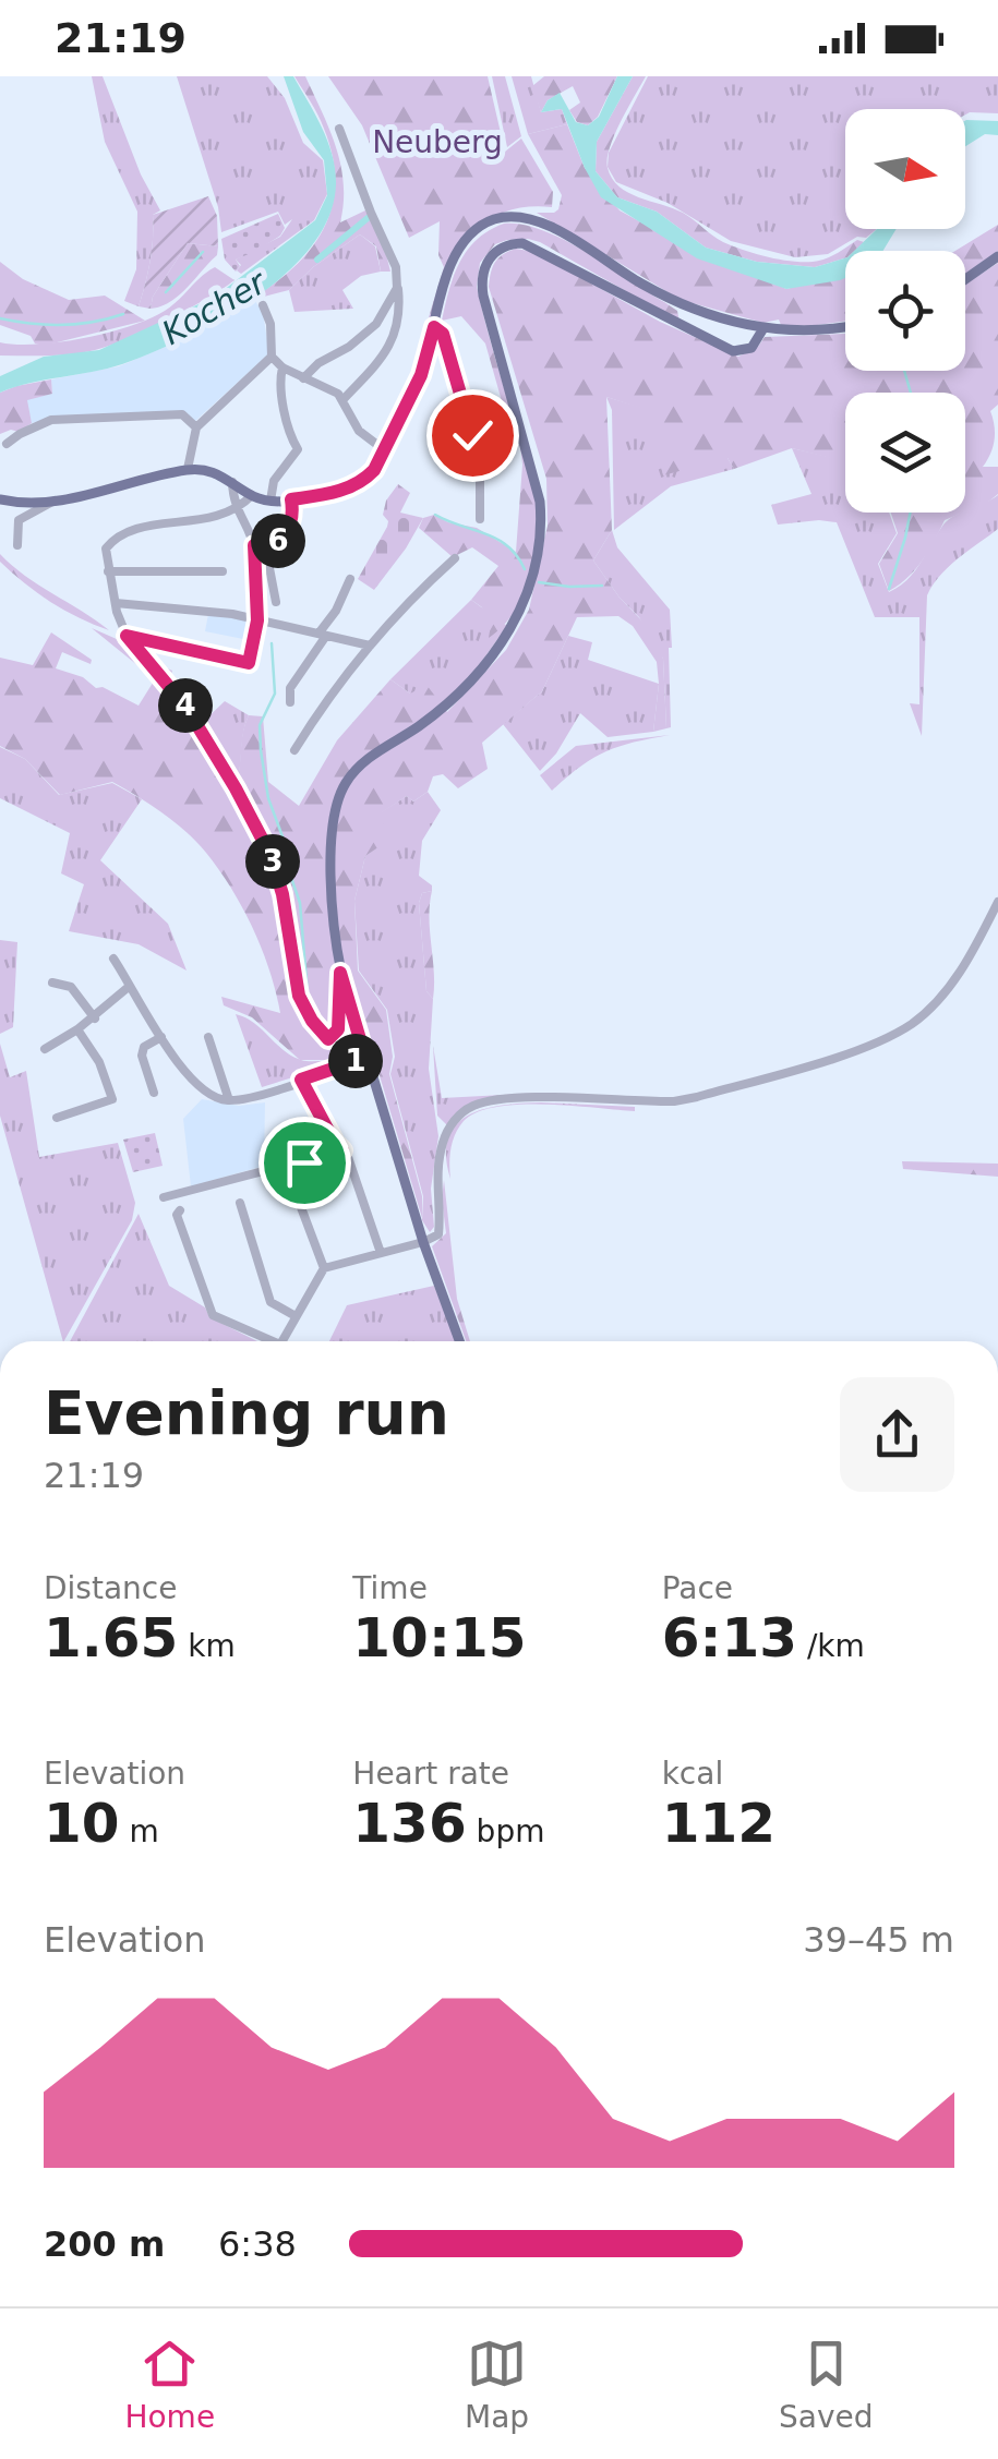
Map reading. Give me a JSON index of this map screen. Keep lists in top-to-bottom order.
{
  "water": ["Kocher"],
  "parks": ["Neuberg"],
  "north": "right",
  "page": {
    "status": "21:19",
    "pins": [
      "6",
      "4",
      "3",
      "1"
    ],
    "heading": ["Evening run", "21:19"],
    "stats": [
      ["Distance", "1.65 km"],
      ["Time", "10:15"],
      ["Pace", "6:13 /km"],
      ["Elevation", "10 m"],
      ["Heart rate", "136 bpm"],
      ["kcal", "112"]
    ],
    "chart": ["Elevation", "39–45 m"],
    "list": [
      {
        "name": "200 m",
        "note": "6:38"
      }
    ],
    "tabs": ["Home", "Map", "Saved"]
  }
}
